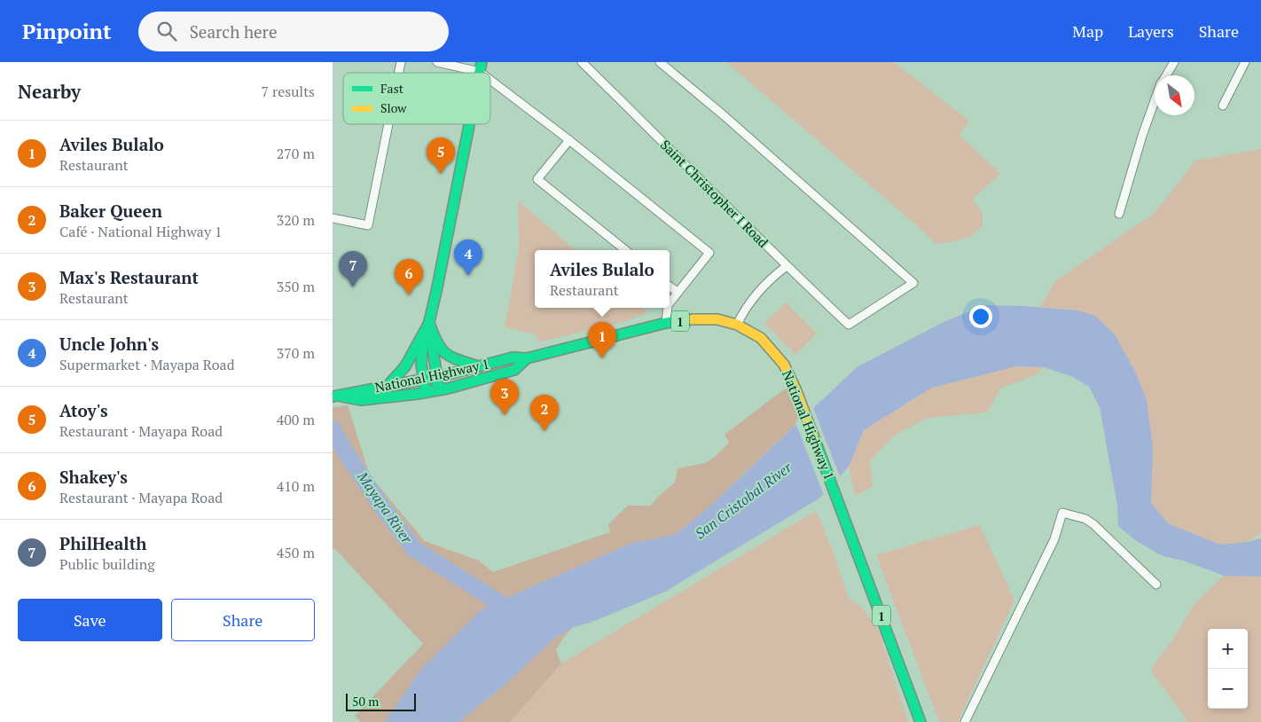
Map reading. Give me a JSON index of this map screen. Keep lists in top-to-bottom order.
{
  "streets": {
    "main road": ["1", "National Highway 1"],
    "street": ["Saint Christopher I Road"]
  },
  "water": ["San Cristobal River", "Mayapa River"],
  "legend": ["Fast", "Slow"],
  "scale_bar": "50 m",
  "north": "bottom right",
  "page": {
    "header": "Pinpoint",
    "search": "Search here",
    "nav": ["Map", "Layers", "Share"],
    "heading": ["Nearby", "7 results"],
    "list": [
      {
        "mark": "1",
        "name": "Aviles Bulalo",
        "note": "Restaurant",
        "value": "270 m"
      },
      {
        "mark": "2",
        "name": "Baker Queen",
        "note": "Café · National Highway 1",
        "value": "320 m"
      },
      {
        "mark": "3",
        "name": "Max's Restaurant",
        "note": "Restaurant",
        "value": "350 m"
      },
      {
        "mark": "4",
        "name": "Uncle John's",
        "note": "Supermarket · Mayapa Road",
        "value": "370 m"
      },
      {
        "mark": "5",
        "name": "Atoy's",
        "note": "Restaurant · Mayapa Road",
        "value": "400 m"
      },
      {
        "mark": "6",
        "name": "Shakey's",
        "note": "Restaurant · Mayapa Road",
        "value": "410 m"
      },
      {
        "mark": "7",
        "name": "PhilHealth",
        "note": "Public building",
        "value": "450 m"
      }
    ],
    "pins": [
      "5",
      "4",
      "7",
      "6",
      "1",
      "3",
      "2"
    ],
    "popup": ["Aviles Bulalo", "Restaurant"],
    "buttons": ["Save", "Share"],
    "map_buttons": ["+", "−"],
    "scale": "50 m"
  }
}
